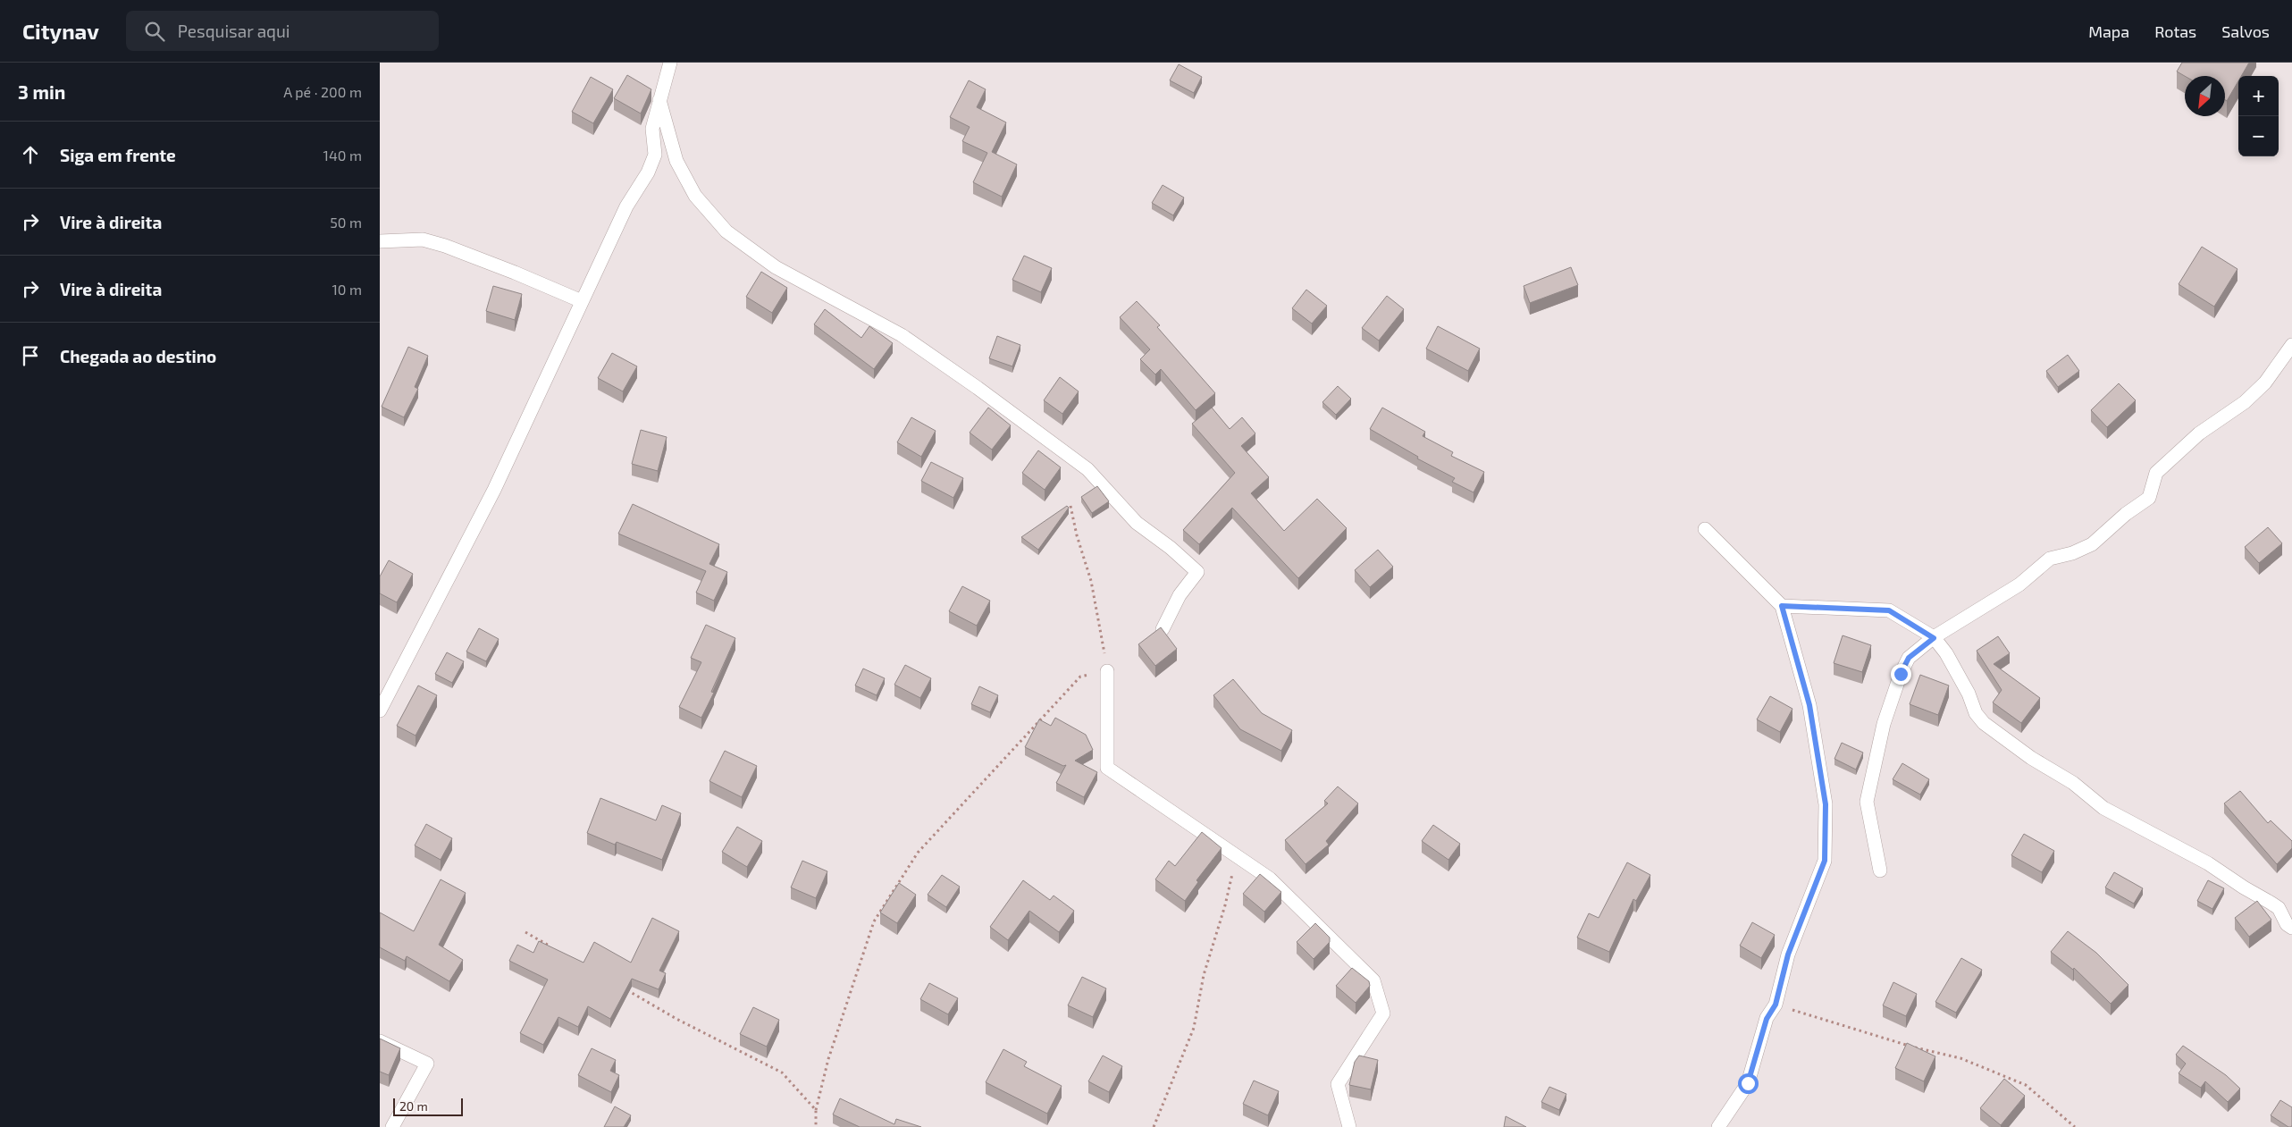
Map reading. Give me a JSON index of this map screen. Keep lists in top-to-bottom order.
{
  "scale_bar": "20 m",
  "north": "bottom left",
  "page": {
    "header": "Citynav",
    "search": "Pesquisar aqui",
    "nav": ["Mapa", "Rotas", "Salvos"],
    "heading": ["3 min", "A pé · 200 m"],
    "map_buttons": ["+", "−"],
    "list": [
      ["Siga em frente", "140 m"],
      ["Vire à direita", "50 m"],
      ["Vire à direita", "10 m"],
      "Chegada ao destino"
    ],
    "scale": "20 m"
  }
}
